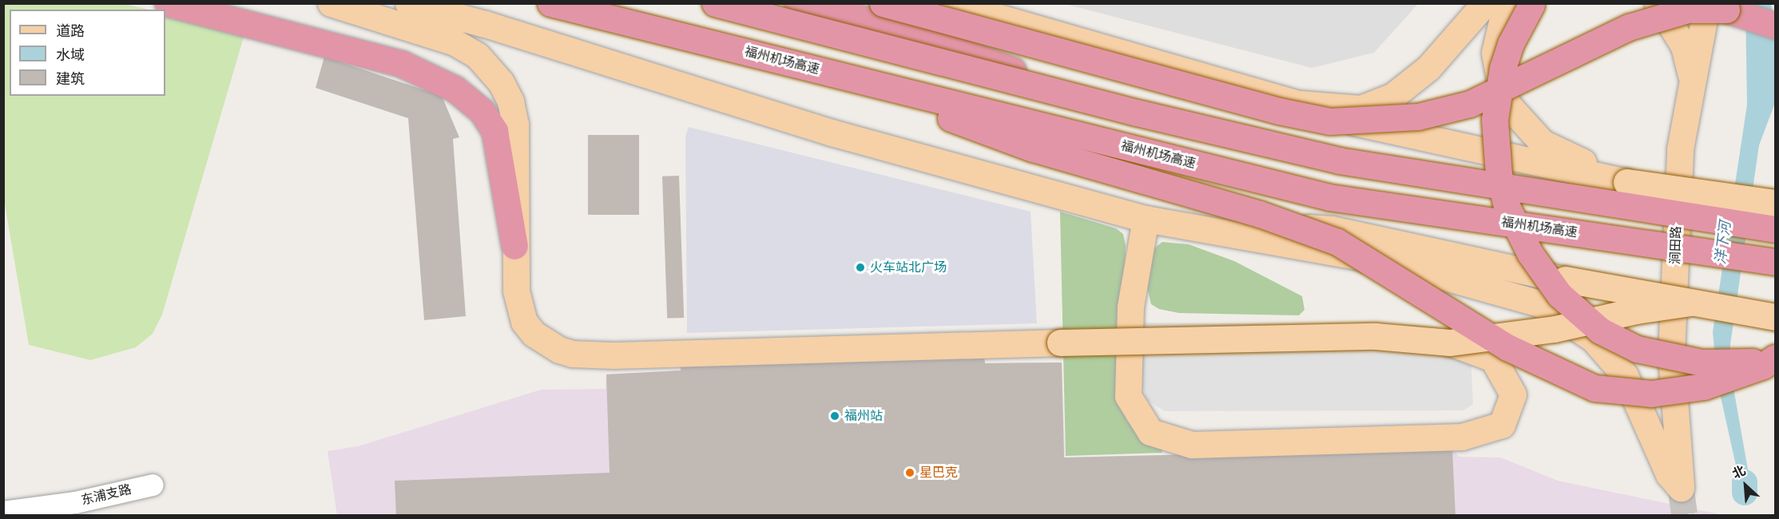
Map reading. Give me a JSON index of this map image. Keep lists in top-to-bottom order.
{
  "streets": {
    "highway": ["福州机场高速"],
    "main road": ["涧田路"],
    "street": ["东浦支路"]
  },
  "water": ["洋下河"],
  "places": ["火车站北广场", "福州站", "星巴克"],
  "legend": ["道路", "水域", "建筑"],
  "north": "top left"
}
